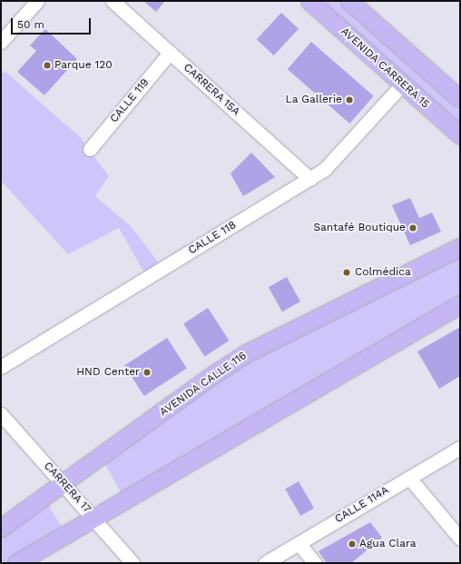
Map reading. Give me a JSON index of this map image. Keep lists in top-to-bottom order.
{
  "streets": {
    "main road": ["AVENIDA CARRERA 15", "AVENIDA CALLE 116"],
    "street": [
      "CARRERA 15A",
      "CALLE 119",
      "CALLE 118",
      "CARRERA 17",
      "CALLE 114A"
    ]
  },
  "crossings": [
    ["AVENIDA CARRERA 15", "CALLE 118"],
    ["CARRERA 15A", "CALLE 119"],
    ["CARRERA 15A", "CALLE 118"],
    ["AVENIDA CALLE 116", "CARRERA 17"]
  ],
  "places": [
    "Parque 120",
    "La Gallerie",
    "Santafé Boutique",
    "Colmédica",
    "HND Center",
    "Agua Clara"
  ],
  "scale_bar": "50 m"
}
